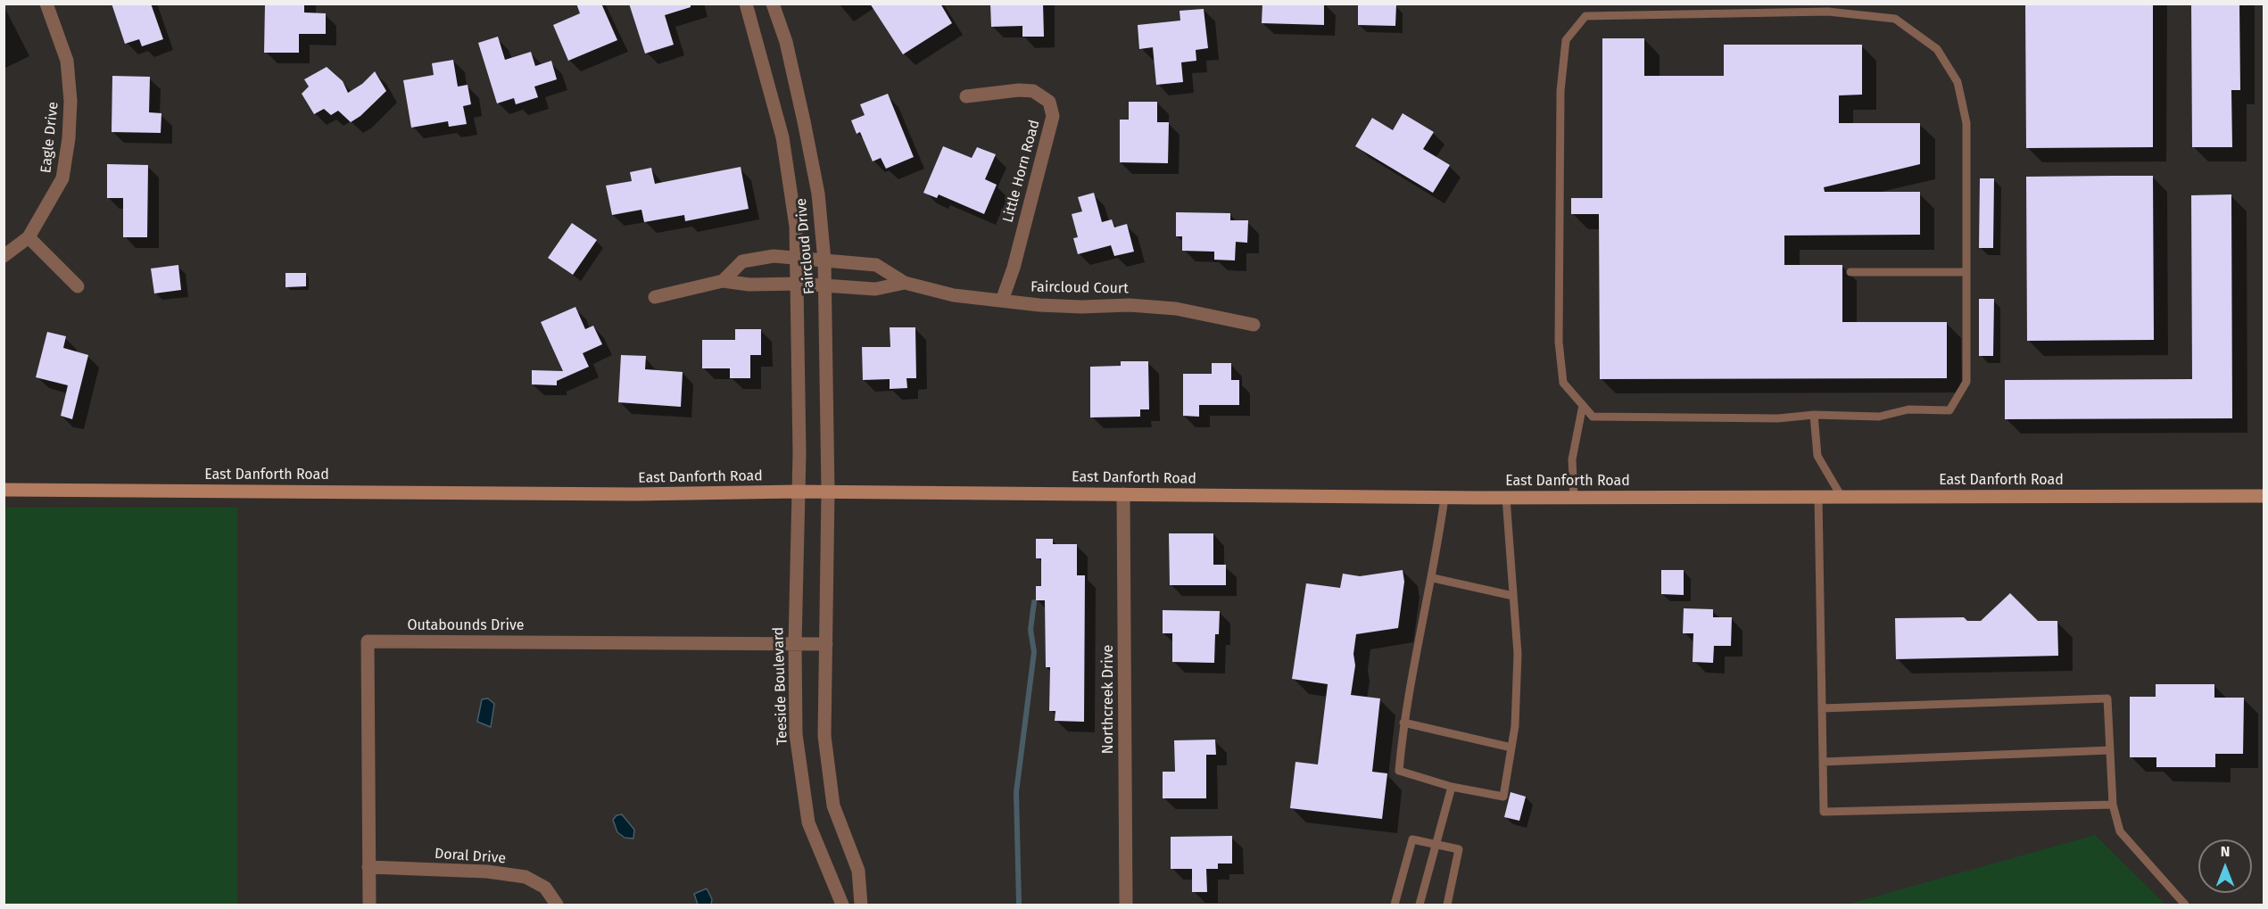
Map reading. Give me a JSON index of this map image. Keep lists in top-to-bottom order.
{
  "streets": {
    "street": [
      "Eagle Drive",
      "Little Horn Road",
      "Faircloud Drive",
      "Faircloud Court",
      "East Danforth Road",
      "Outabounds Drive",
      "Teeside Boulevard",
      "Northcreek Drive",
      "Doral Drive"
    ]
  },
  "crossings": [
    ["Little Horn Road", "Faircloud Court"],
    ["Faircloud Drive", "Faircloud Court"],
    ["Faircloud Drive", "East Danforth Road"],
    ["Faircloud Drive", "Teeside Boulevard"],
    ["East Danforth Road", "Teeside Boulevard"],
    ["East Danforth Road", "Northcreek Drive"],
    ["Outabounds Drive", "Teeside Boulevard"],
    ["Outabounds Drive", "Doral Drive"]
  ],
  "north": "top"
}
